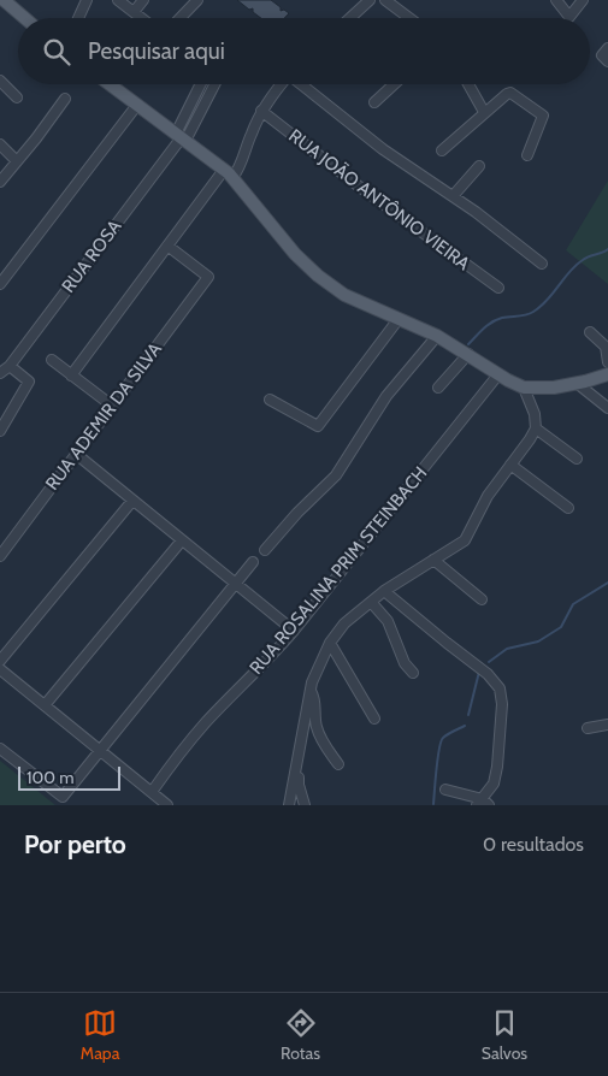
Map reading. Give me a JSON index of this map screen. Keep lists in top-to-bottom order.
{
  "streets": {
    "street": [
      "RUA JOÃO ANTÔNIO VIEIRA",
      "RUA ROSA",
      "RUA ADEMIR DA SILVA",
      "RUA ROSALINA PRIM STEINBACH"
    ]
  },
  "scale_bar": "100 m",
  "page": {
    "search": "Pesquisar aqui",
    "scale": "100 m",
    "heading": ["Por perto", "0 resultados"],
    "nav": ["Mapa", "Rotas", "Salvos"]
  }
}
